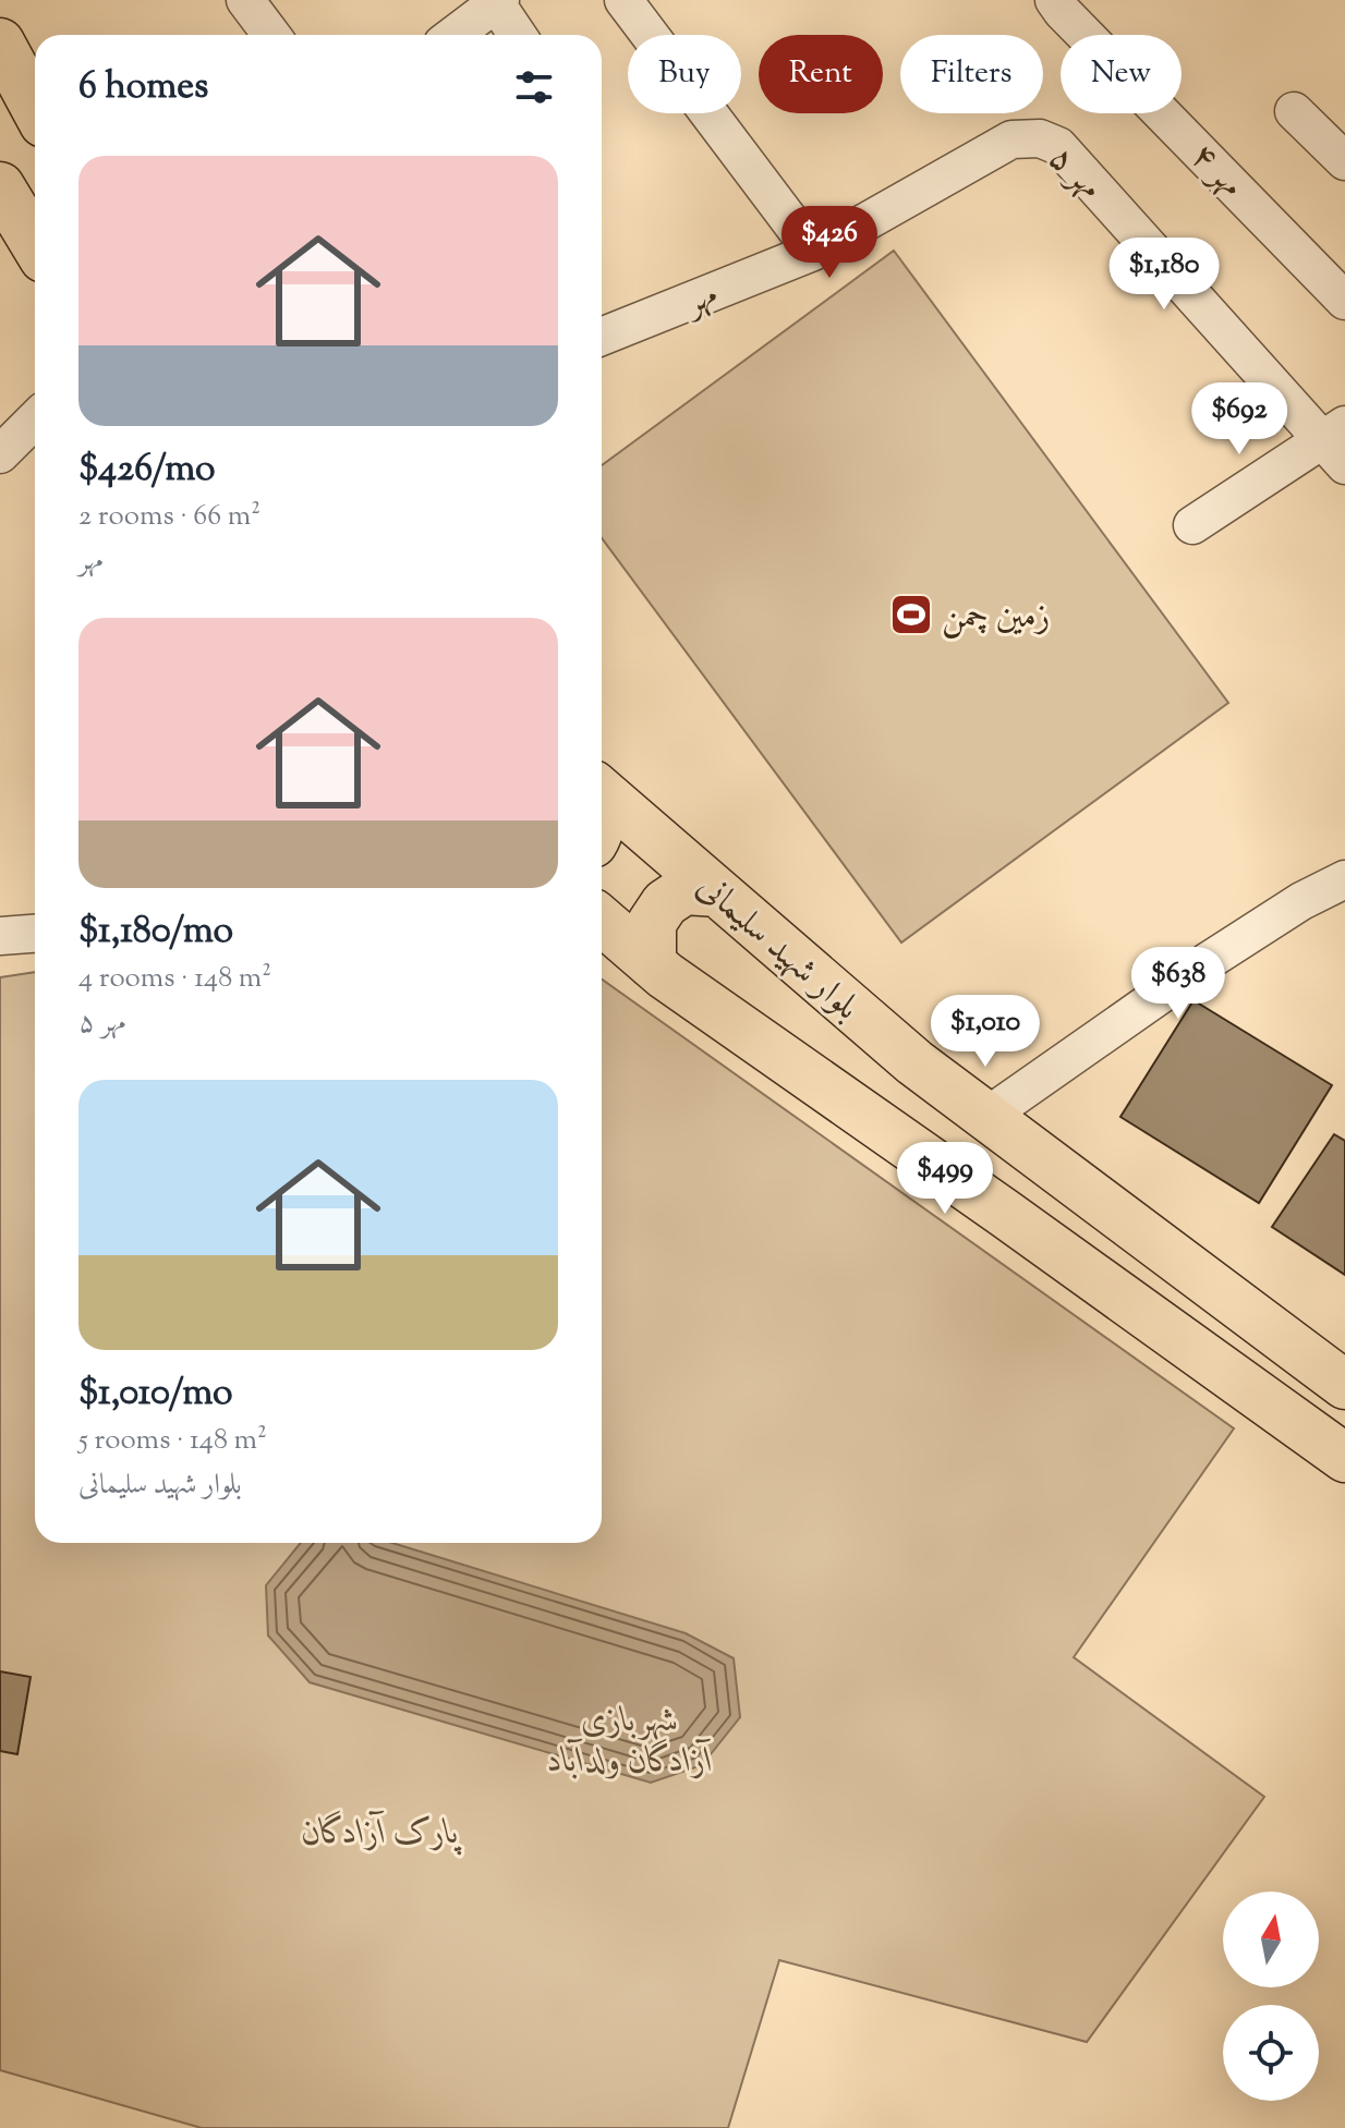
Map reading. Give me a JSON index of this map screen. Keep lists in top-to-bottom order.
{
  "streets": {
    "main road": ["بلوار شهید سلیمانی"],
    "street": ["مهر ۴", "مهر ۵", "مهر"]
  },
  "crossings": [
    ["مهر ۵", "مهر"]
  ],
  "parks": ["شهربازی آزادگان ولدآباد", "پارک آزادگان"],
  "places": {
    "sports": ["زمین چمن"]
  },
  "north": "top",
  "page": {
    "chip": [
      "Buy",
      "Rent",
      "Filters",
      "New"
    ],
    "heading": "6 homes",
    "list": [
      {
        "name": "$426/mo",
        "note": "2 rooms · 66 m² · مهر"
      },
      {
        "name": "$1,180/mo",
        "note": "4 rooms · 148 m² · مهر ۵"
      },
      {
        "name": "$1,010/mo",
        "note": "5 rooms · 148 m² · بلوار شهید سلیمانی"
      }
    ],
    "price": [
      "$426",
      "$1,180",
      "$692",
      "$638",
      "$1,010",
      "$499"
    ]
  }
}
